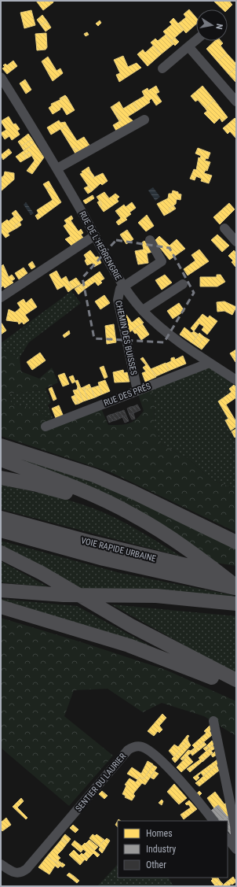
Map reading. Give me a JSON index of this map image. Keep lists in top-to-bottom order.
{
  "streets": {
    "highway": ["VOIE RAPIDE URBAINE"],
    "street": [
      "RUE DE L'HERRENGRIE",
      "CHEMIN DES BUISSES",
      "RUE DES PRÉS",
      "SENTIER DU LAURIER"
    ]
  },
  "crossings": [
    ["RUE DE L'HERRENGRIE", "CHEMIN DES BUISSES"],
    ["RUE DE L'HERRENGRIE", "RUE DES PRÉS"],
    ["CHEMIN DES BUISSES", "RUE DES PRÉS"]
  ],
  "legend": ["Homes", "Industry", "Other"],
  "north": "right"
}
